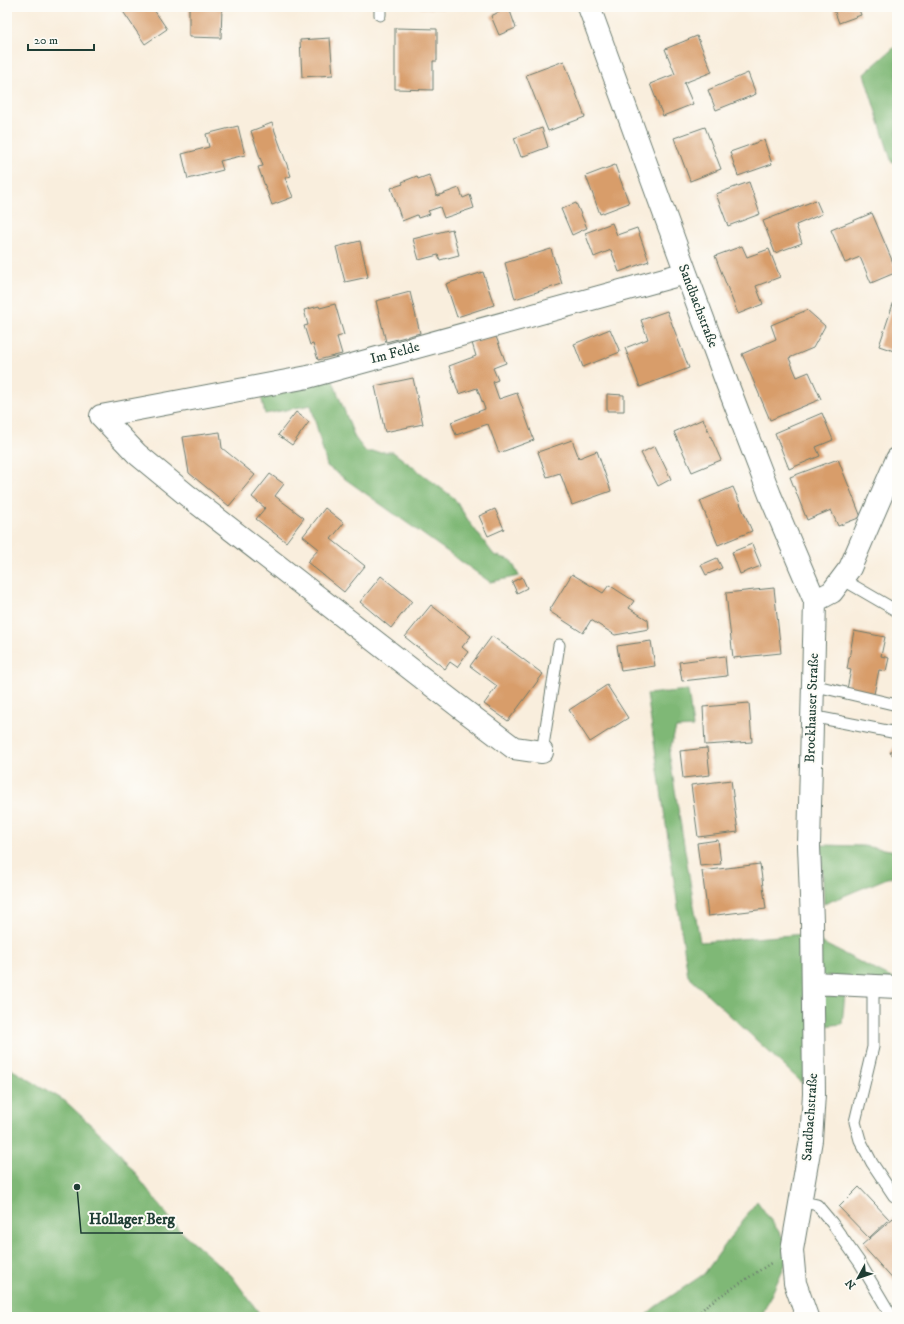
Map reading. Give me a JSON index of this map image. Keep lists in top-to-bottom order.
{
  "streets": {
    "street": ["Sandbachstraße", "Im Felde", "Brockhauser Straße"]
  },
  "crossings": [
    ["Sandbachstraße", "Im Felde"],
    ["Sandbachstraße", "Brockhauser Straße"]
  ],
  "places": ["Hollager Berg"],
  "scale_bar": "20 m",
  "north": "bottom left"
}
